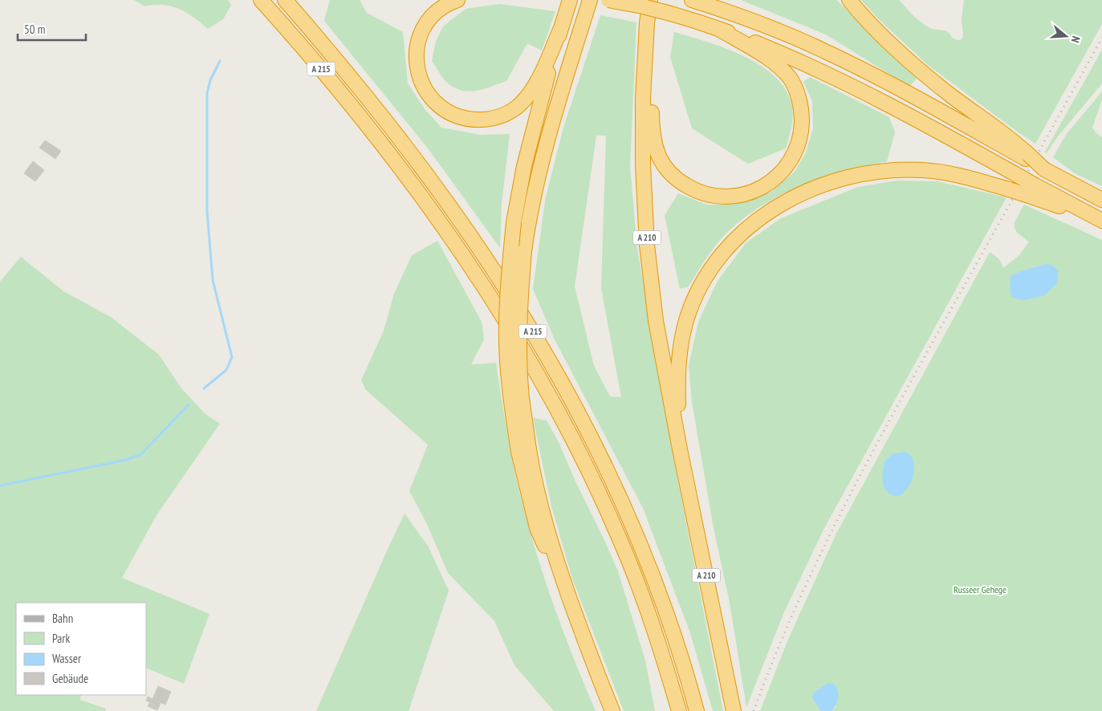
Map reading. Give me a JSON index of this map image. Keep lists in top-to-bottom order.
{
  "streets": {
    "highway": ["A 215", "A 210"]
  },
  "parks": ["Russeer Gehege"],
  "legend": [
    "Bahn",
    "Park",
    "Wasser",
    "Gebäude"
  ],
  "scale_bar": "50 m",
  "north": "right"
}
